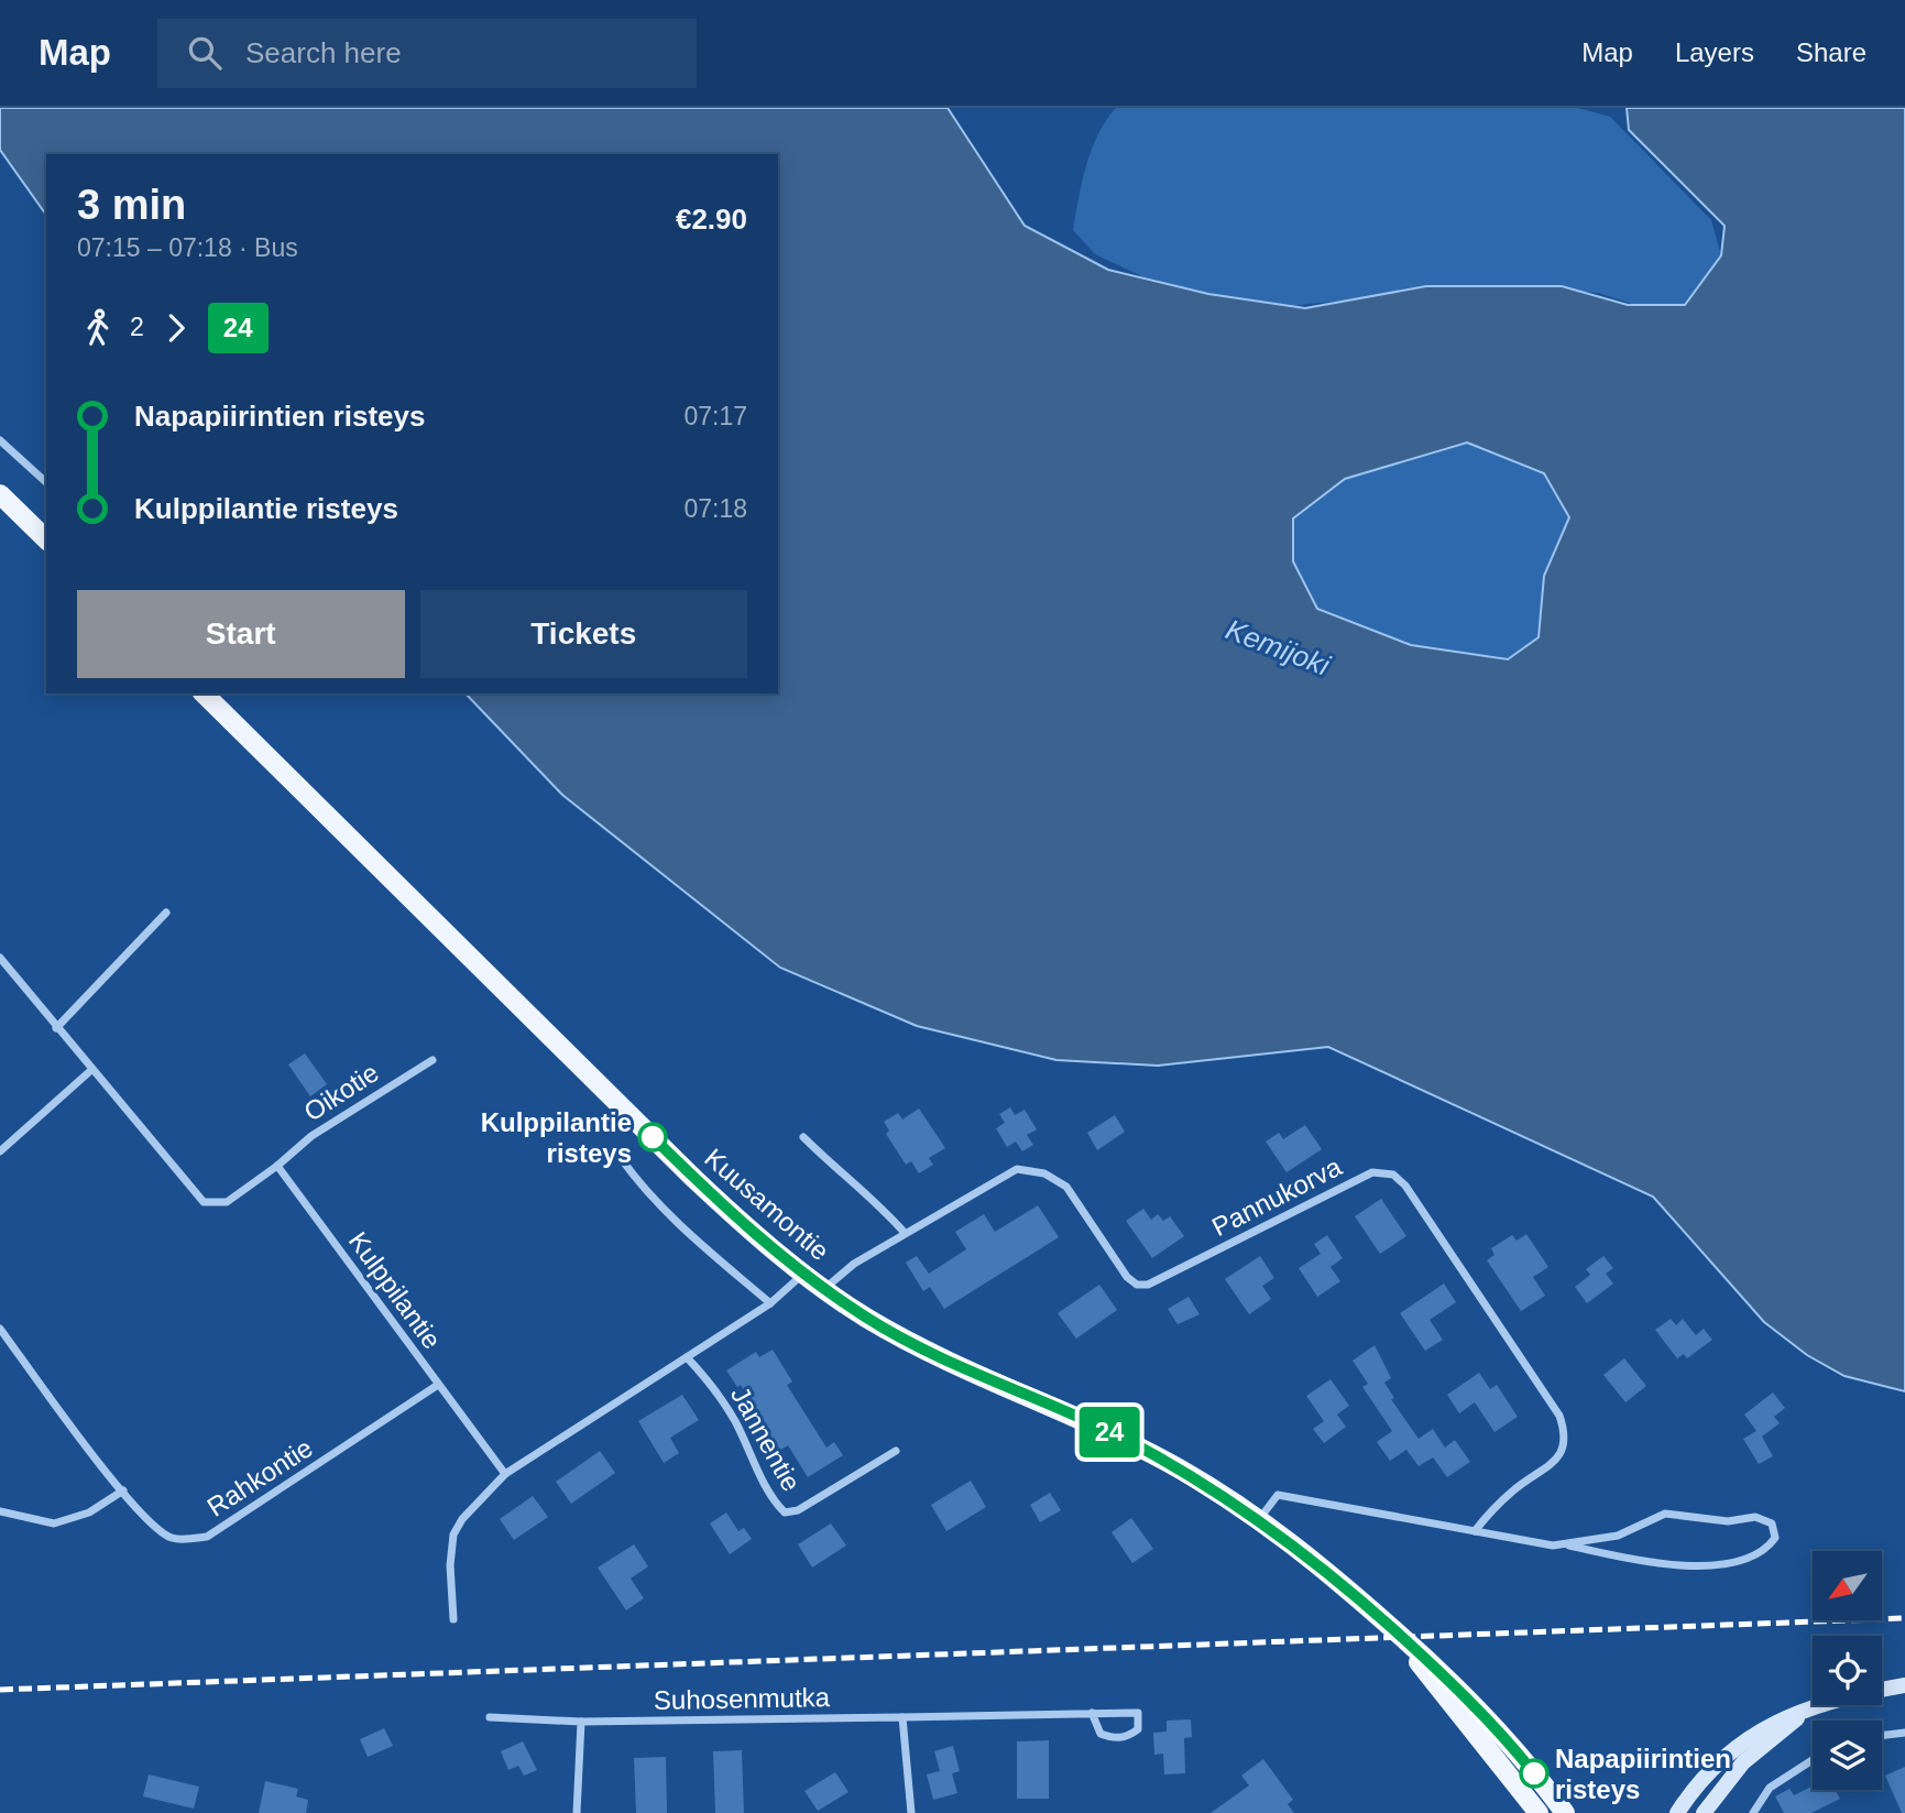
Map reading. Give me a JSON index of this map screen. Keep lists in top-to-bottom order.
{
  "streets": {
    "main road": ["Kuusamontie"],
    "street": [
      "Oikotie",
      "Pannukorva",
      "Kulppilantie",
      "Jannentie",
      "Rahkontie",
      "Suhosenmutka"
    ]
  },
  "crossings": [
    ["Oikotie", "Kulppilantie"],
    ["Pannukorva", "Kuusamontie"],
    ["Kulppilantie", "Rahkontie"]
  ],
  "water": ["Kemijoki"],
  "places": ["Kulppilantie risteys", "Napapiirintien risteys"],
  "lines": ["bus line 24"],
  "north": "bottom left",
  "page": {
    "header": "Map",
    "search": "Search here",
    "nav": ["Map", "Layers", "Share"],
    "on_map": "24",
    "heading": ["3 min", "07:15 – 07:18 · Bus", "€2.90"],
    "legs": ["2", "24"],
    "list": [
      {
        "name": "Napapiirintien risteys",
        "value": "07:17"
      },
      {
        "name": "Kulppilantie risteys",
        "value": "07:18"
      }
    ],
    "buttons": ["Start", "Tickets"]
  }
}
